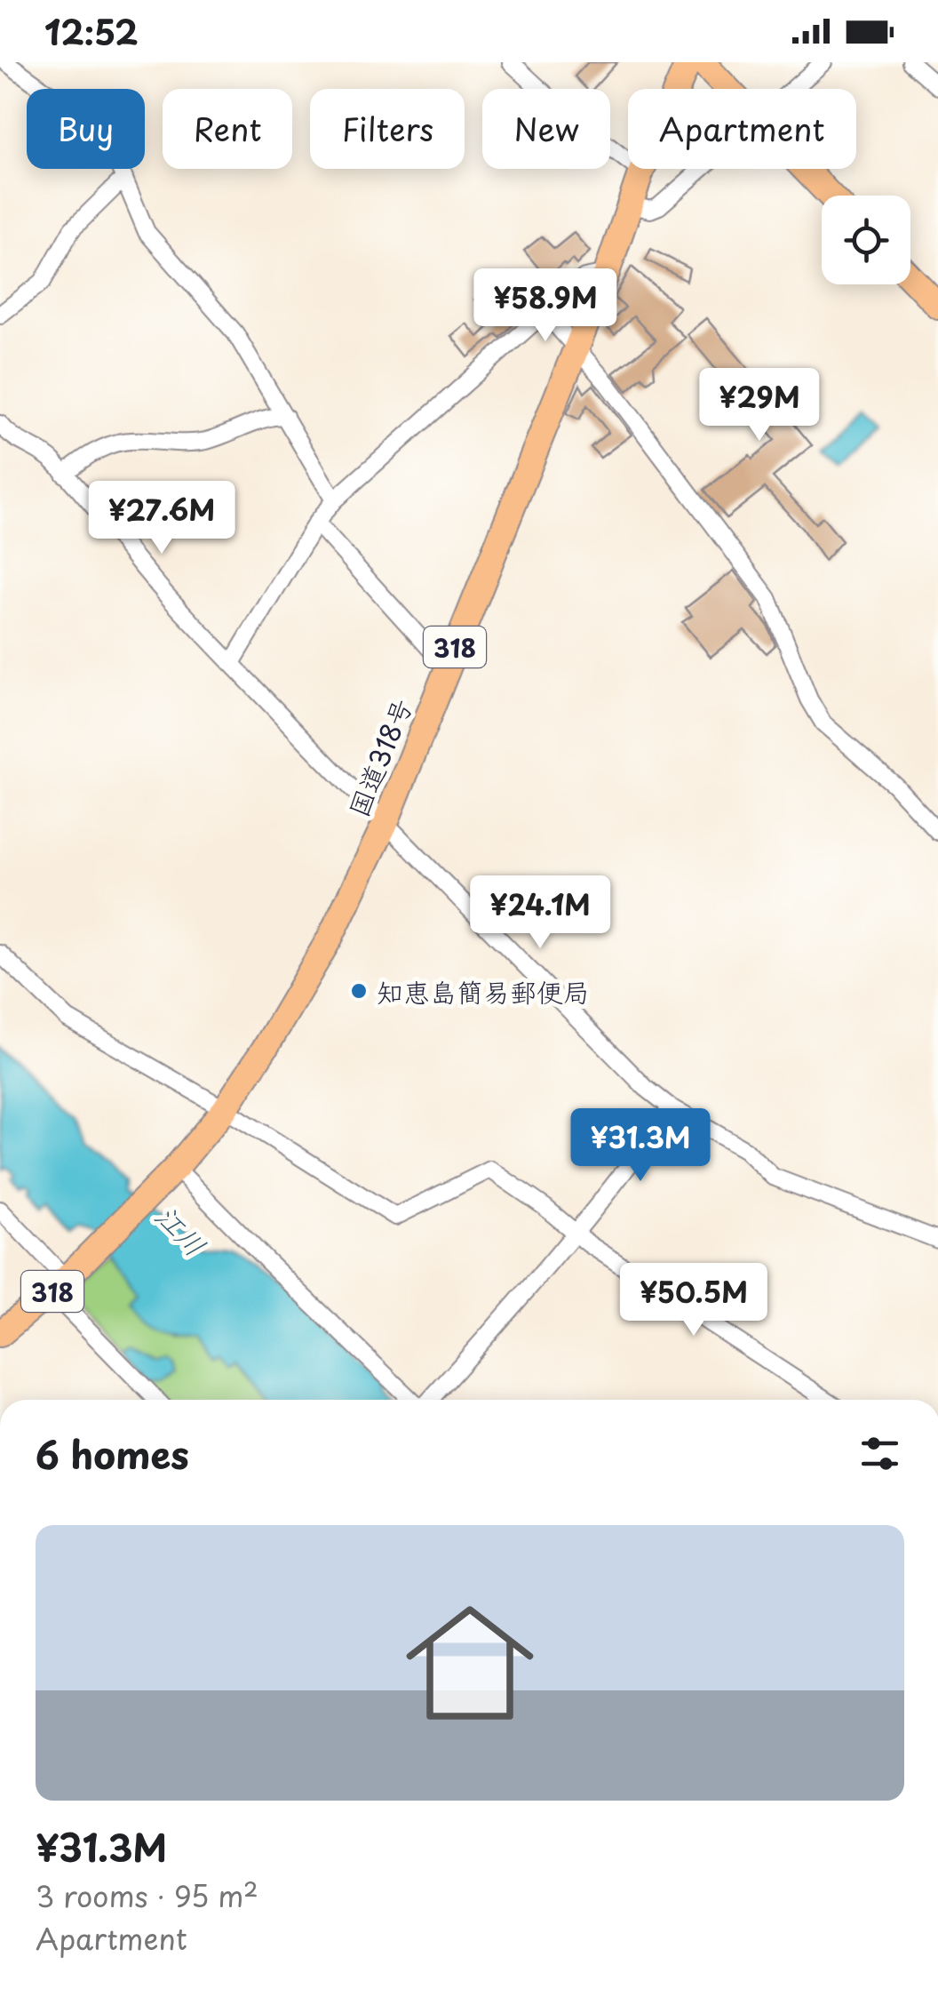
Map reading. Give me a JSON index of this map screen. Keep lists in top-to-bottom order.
{
  "streets": {
    "main road": ["318", "国道318号"]
  },
  "water": ["江川"],
  "places": ["知恵島簡易郵便局"],
  "page": {
    "status": "12:52",
    "chip": [
      "Buy",
      "Rent",
      "Filters",
      "New",
      "Apartment"
    ],
    "price": [
      "¥58.9M",
      "¥29M",
      "¥27.6M",
      "¥24.1M",
      "¥31.3M",
      "¥50.5M"
    ],
    "heading": "6 homes",
    "list": [
      {
        "name": "¥31.3M",
        "note": "3 rooms · 95 m² · Apartment"
      }
    ]
  }
}
